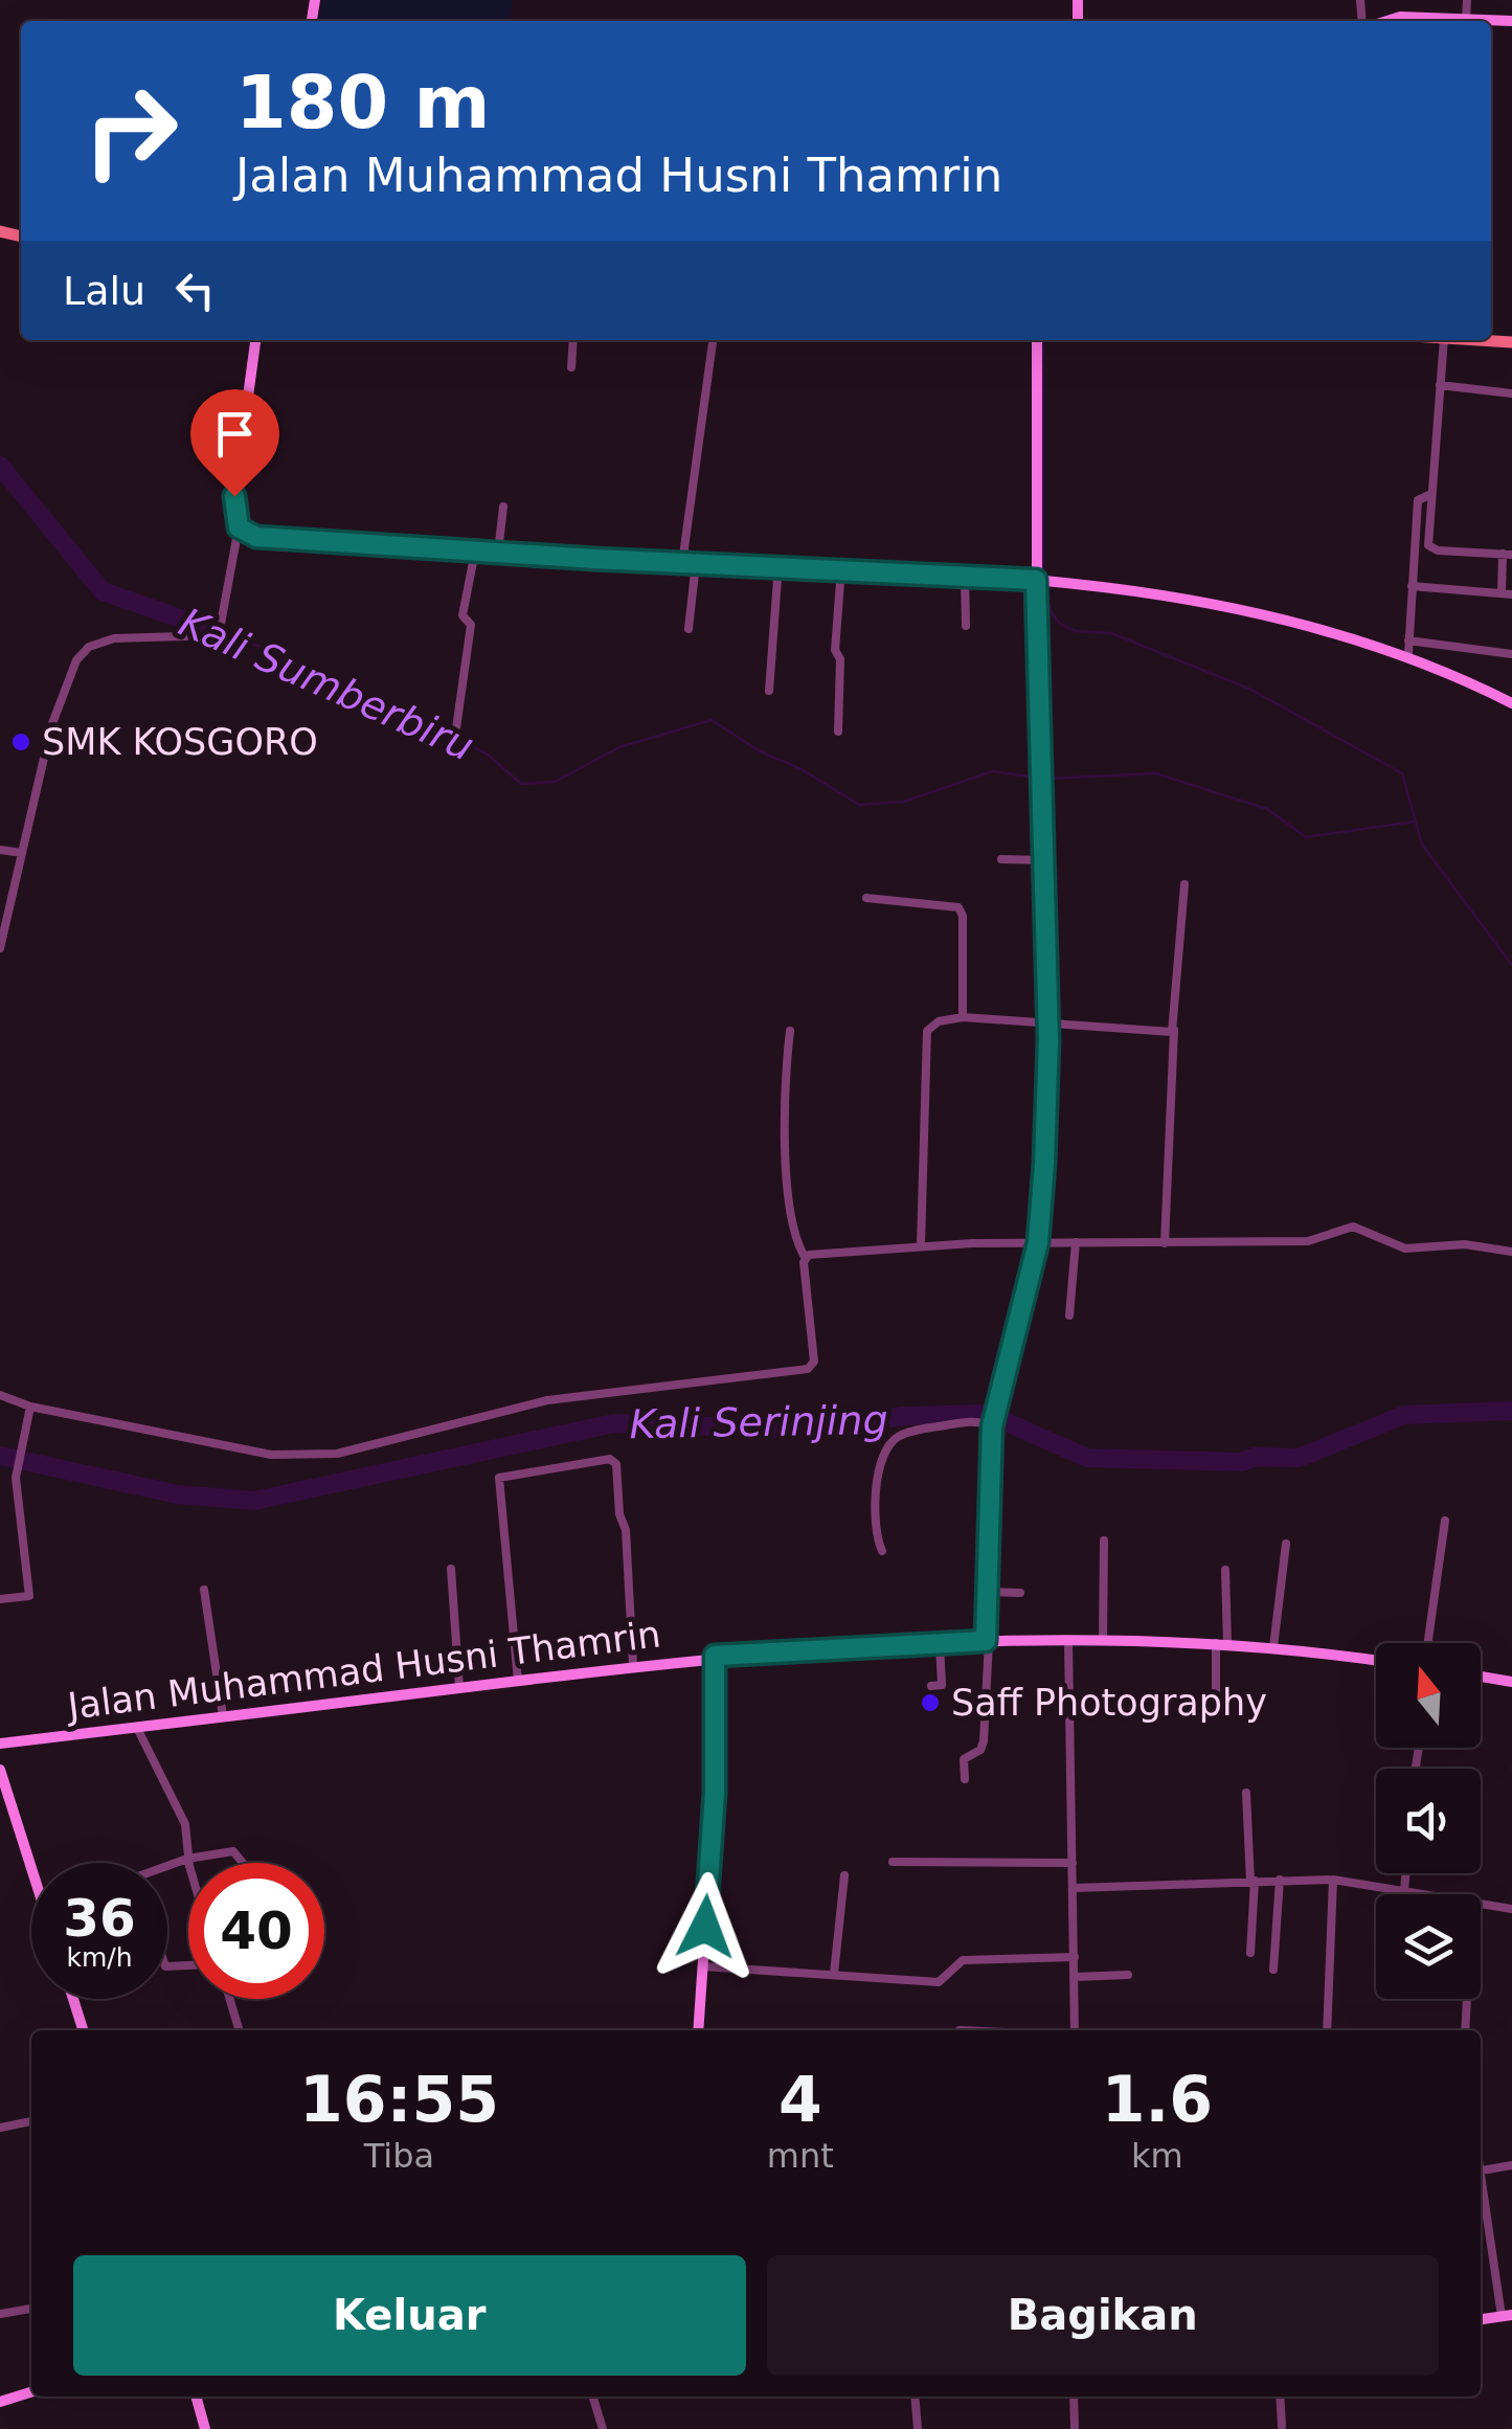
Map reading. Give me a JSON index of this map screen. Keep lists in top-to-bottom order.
{
  "streets": {
    "street": ["Jalan Muhammad Husni Thamrin"]
  },
  "water": ["Kali Sumberbiru", "Kali Serinjing"],
  "places": ["SMK KOSGORO", "Saff Photography"],
  "north": "top",
  "page": {
    "turn": ["180 m", "Jalan Muhammad Husni Thamrin"],
    "then": "Lalu",
    "speed": "36 km/h",
    "limit": "40",
    "eta": [
      "16:55",
      "Tiba",
      "4",
      "mnt",
      "1.6",
      "km"
    ],
    "buttons": ["Keluar", "Bagikan"]
  }
}
